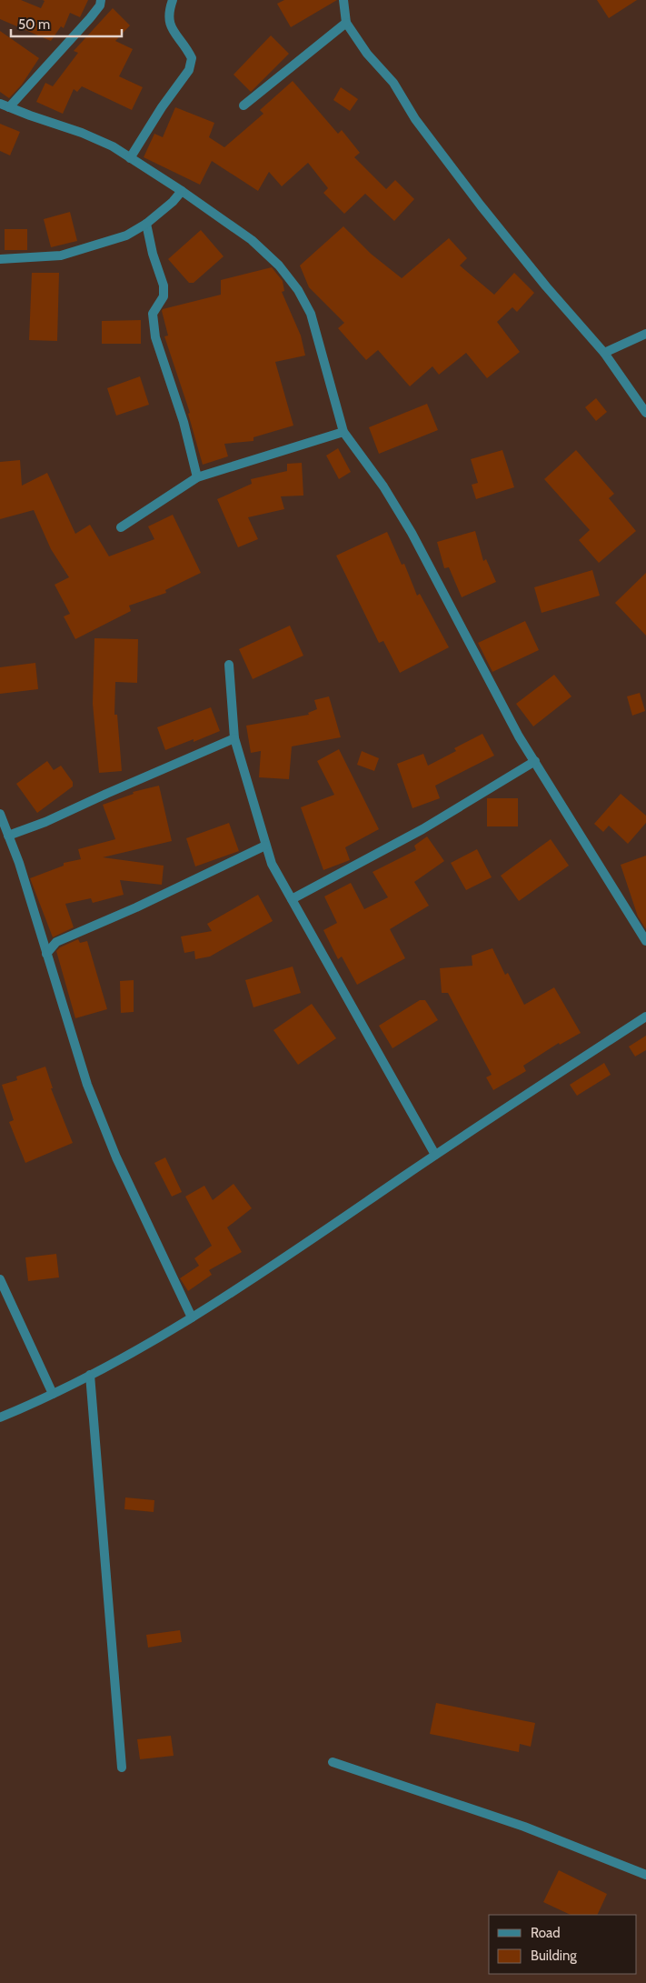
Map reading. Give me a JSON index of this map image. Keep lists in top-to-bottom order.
{
  "legend": ["Road", "Building"],
  "scale_bar": "50 m"
}
